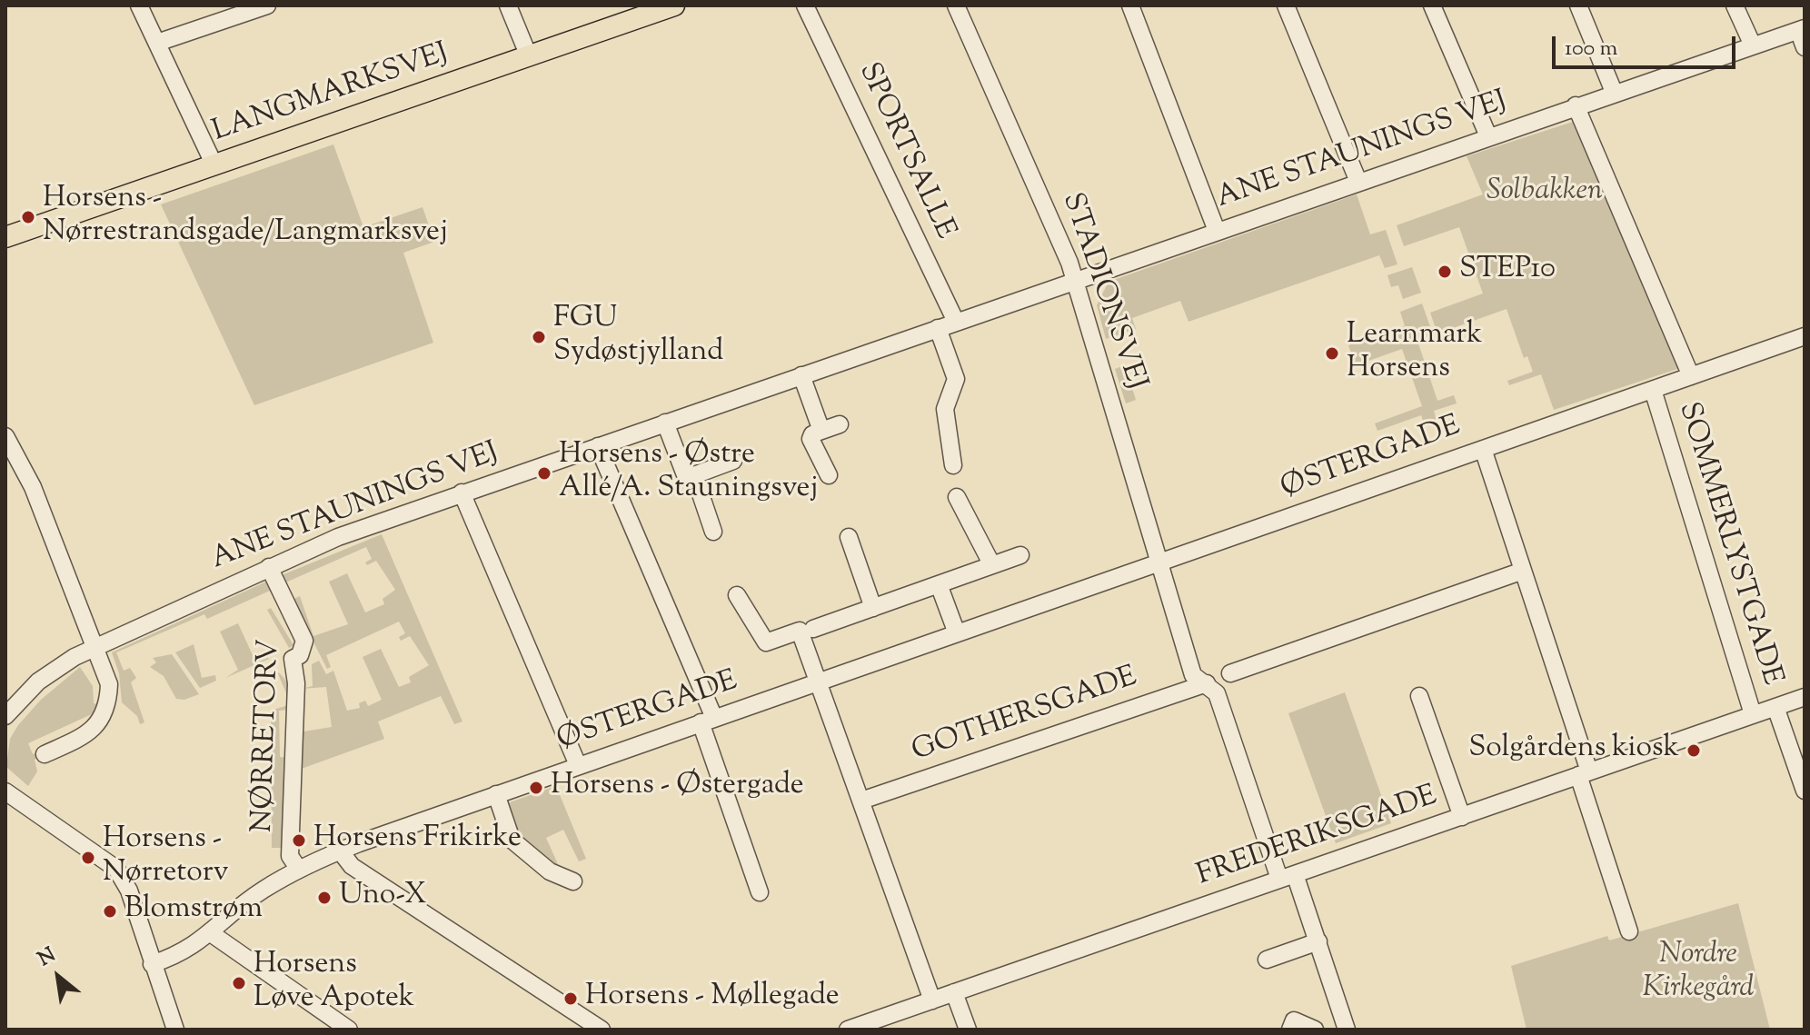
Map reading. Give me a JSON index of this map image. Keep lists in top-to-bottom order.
{
  "streets": {
    "main road": ["LANGMARKSVEJ"],
    "street": [
      "SPORTSALLE",
      "ANE STAUNINGS VEJ",
      "STADIONSVEJ",
      "ØSTERGADE",
      "SOMMERLYSTGADE",
      "GOTHERSGADE",
      "NØRRETORV",
      "FREDERIKSGADE"
    ]
  },
  "crossings": [
    ["SPORTSALLE", "ANE STAUNINGS VEJ"],
    ["ANE STAUNINGS VEJ", "STADIONSVEJ"],
    ["ANE STAUNINGS VEJ", "NØRRETORV"],
    ["STADIONSVEJ", "ØSTERGADE"],
    ["STADIONSVEJ", "GOTHERSGADE"],
    ["STADIONSVEJ", "FREDERIKSGADE"],
    ["ØSTERGADE", "SOMMERLYSTGADE"],
    ["ØSTERGADE", "NØRRETORV"],
    ["SOMMERLYSTGADE", "FREDERIKSGADE"]
  ],
  "parks": ["Solbakken", "Nordre Kirkegård"],
  "places": [
    "Horsens - Nørrestrandsgade/Langmarksvej",
    "STEP10",
    "FGU Sydøstjylland",
    "Learnmark Horsens",
    "Horsens - Østre Allé/A. Stauningsvej",
    "Solgårdens kiosk",
    "Horsens - Østergade",
    "Horsens Frikirke",
    "Horsens - Nørretorv",
    "Uno-X",
    "Blomstrøm",
    "Horsens Løve Apotek",
    "Horsens - Møllegade"
  ],
  "scale_bar": "100 m",
  "north": "top left"
}
